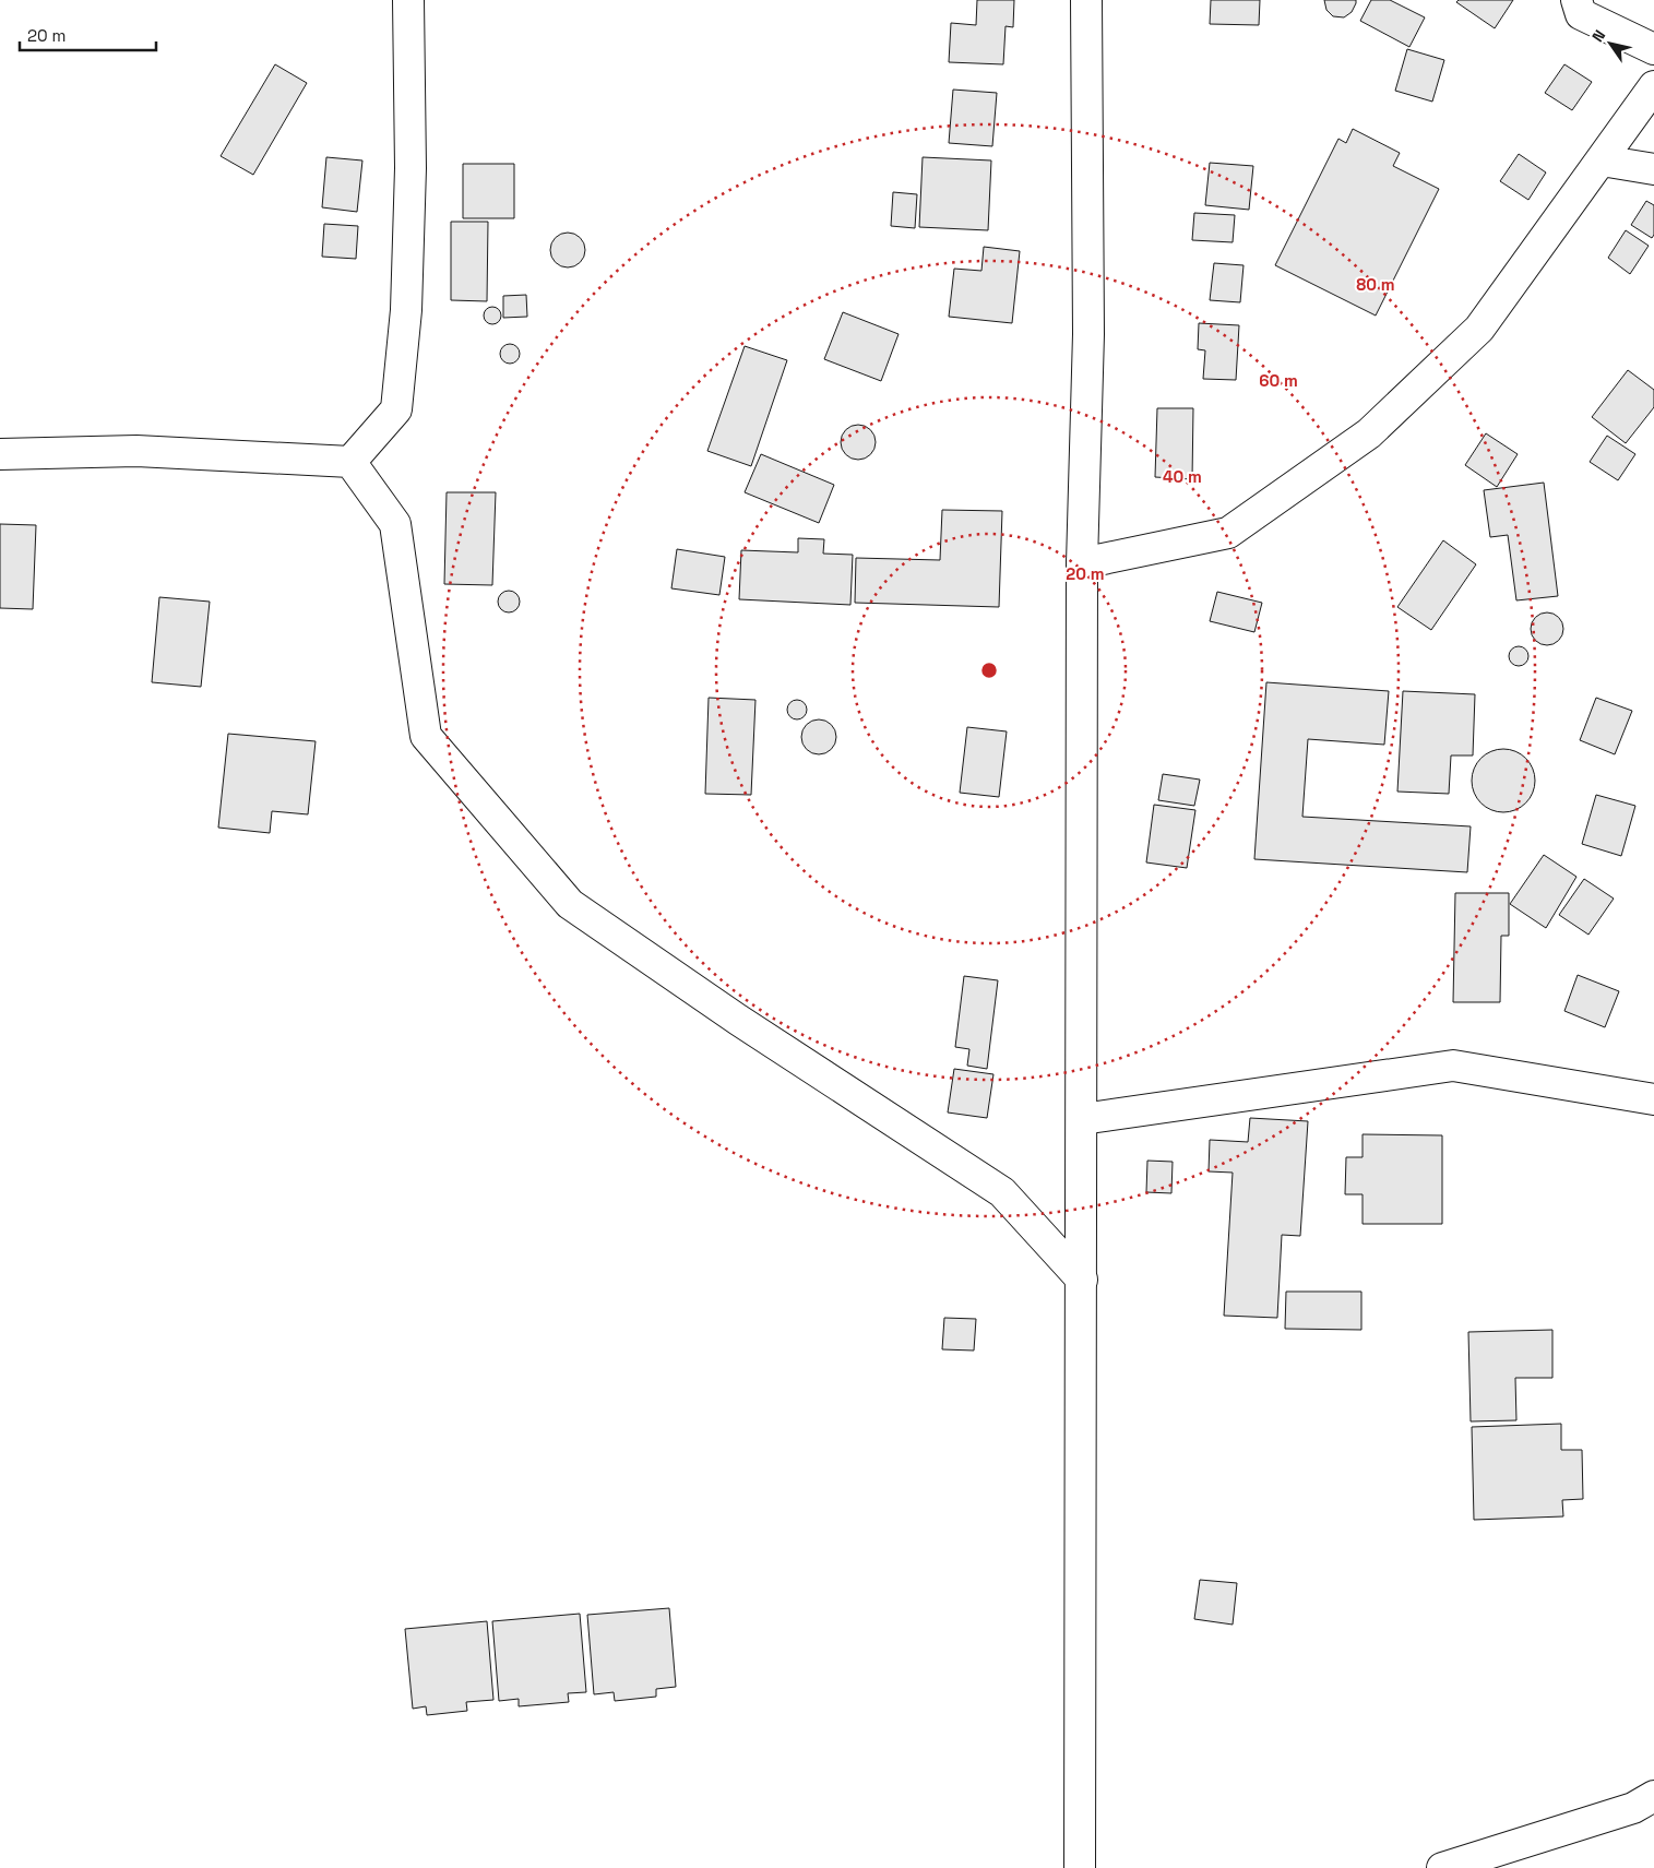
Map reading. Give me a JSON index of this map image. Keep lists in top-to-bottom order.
{
  "scale_bar": "20 m",
  "north": "top left",
  "rings": [
    "80 m",
    "60 m",
    "40 m",
    "20 m"
  ]
}
